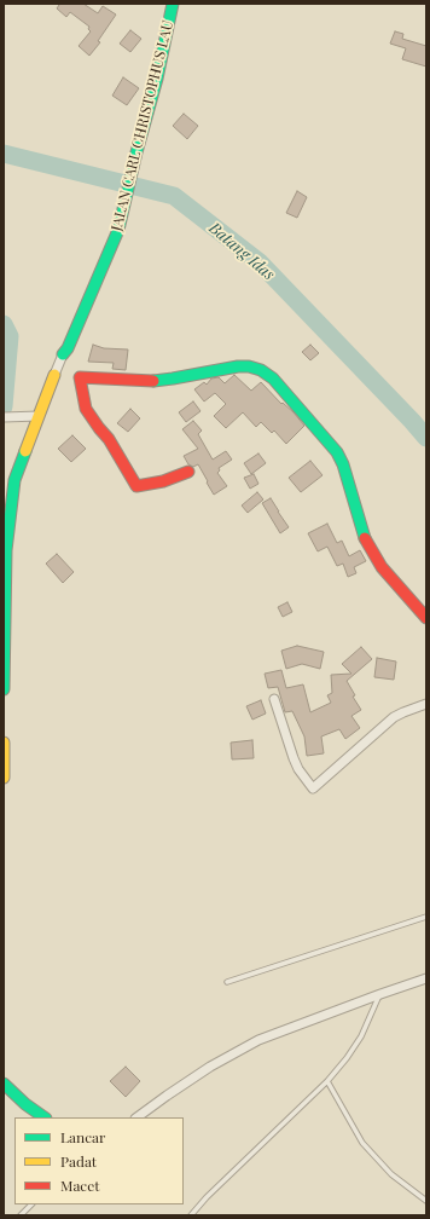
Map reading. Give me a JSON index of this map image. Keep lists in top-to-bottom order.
{
  "streets": {
    "street": ["JALAN CARL CHRISTOPHUS LAU"]
  },
  "water": ["Batang Idas"],
  "legend": ["Lancar", "Padat", "Macet"]
}
